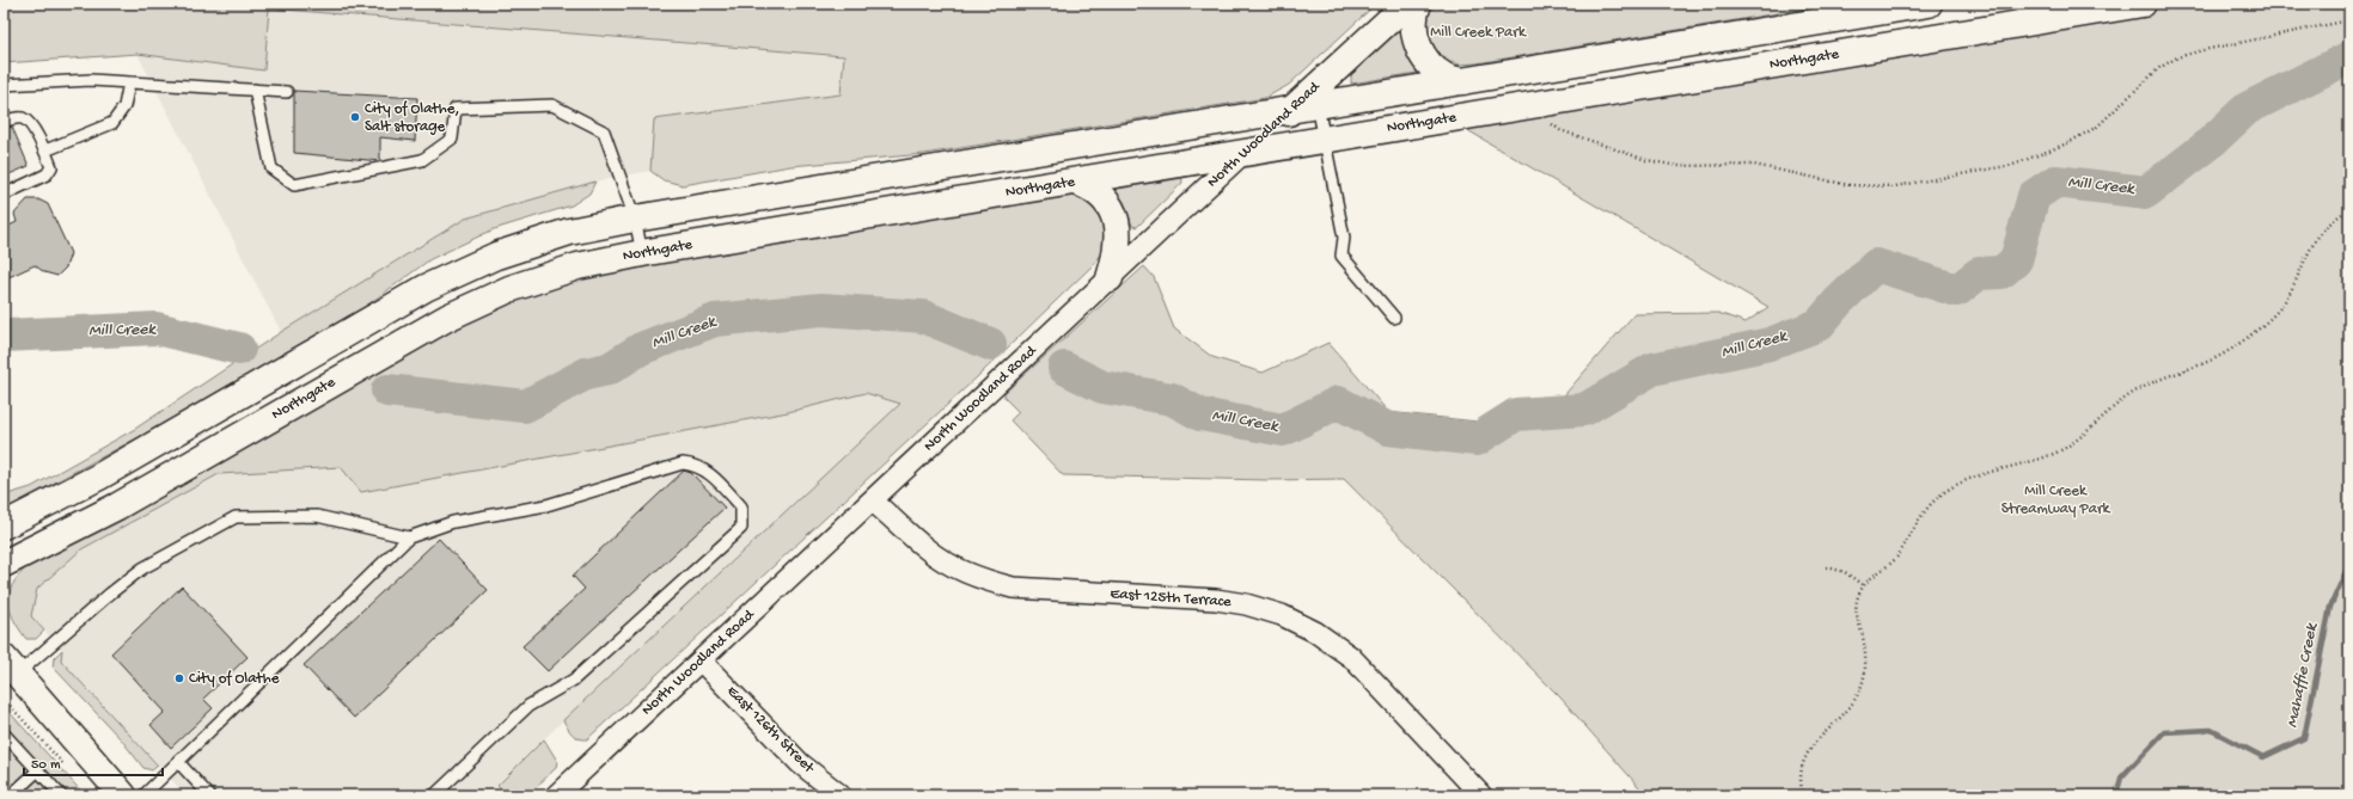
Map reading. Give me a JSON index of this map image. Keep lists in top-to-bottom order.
{
  "streets": {
    "main road": ["Northgate", "North Woodland Road"],
    "street": ["East 125th Terrace", "East 126th Street"]
  },
  "crossings": [
    ["Northgate", "North Woodland Road"],
    ["North Woodland Road", "East 125th Terrace"],
    ["North Woodland Road", "East 126th Street"]
  ],
  "water": ["Mill Creek", "Mahaffie Creek"],
  "parks": ["Mill Creek Park", "Mill Creek Streamway Park"],
  "places": ["City of Olathe, Salt storage", "City of Olathe"],
  "scale_bar": "50 m"
}
